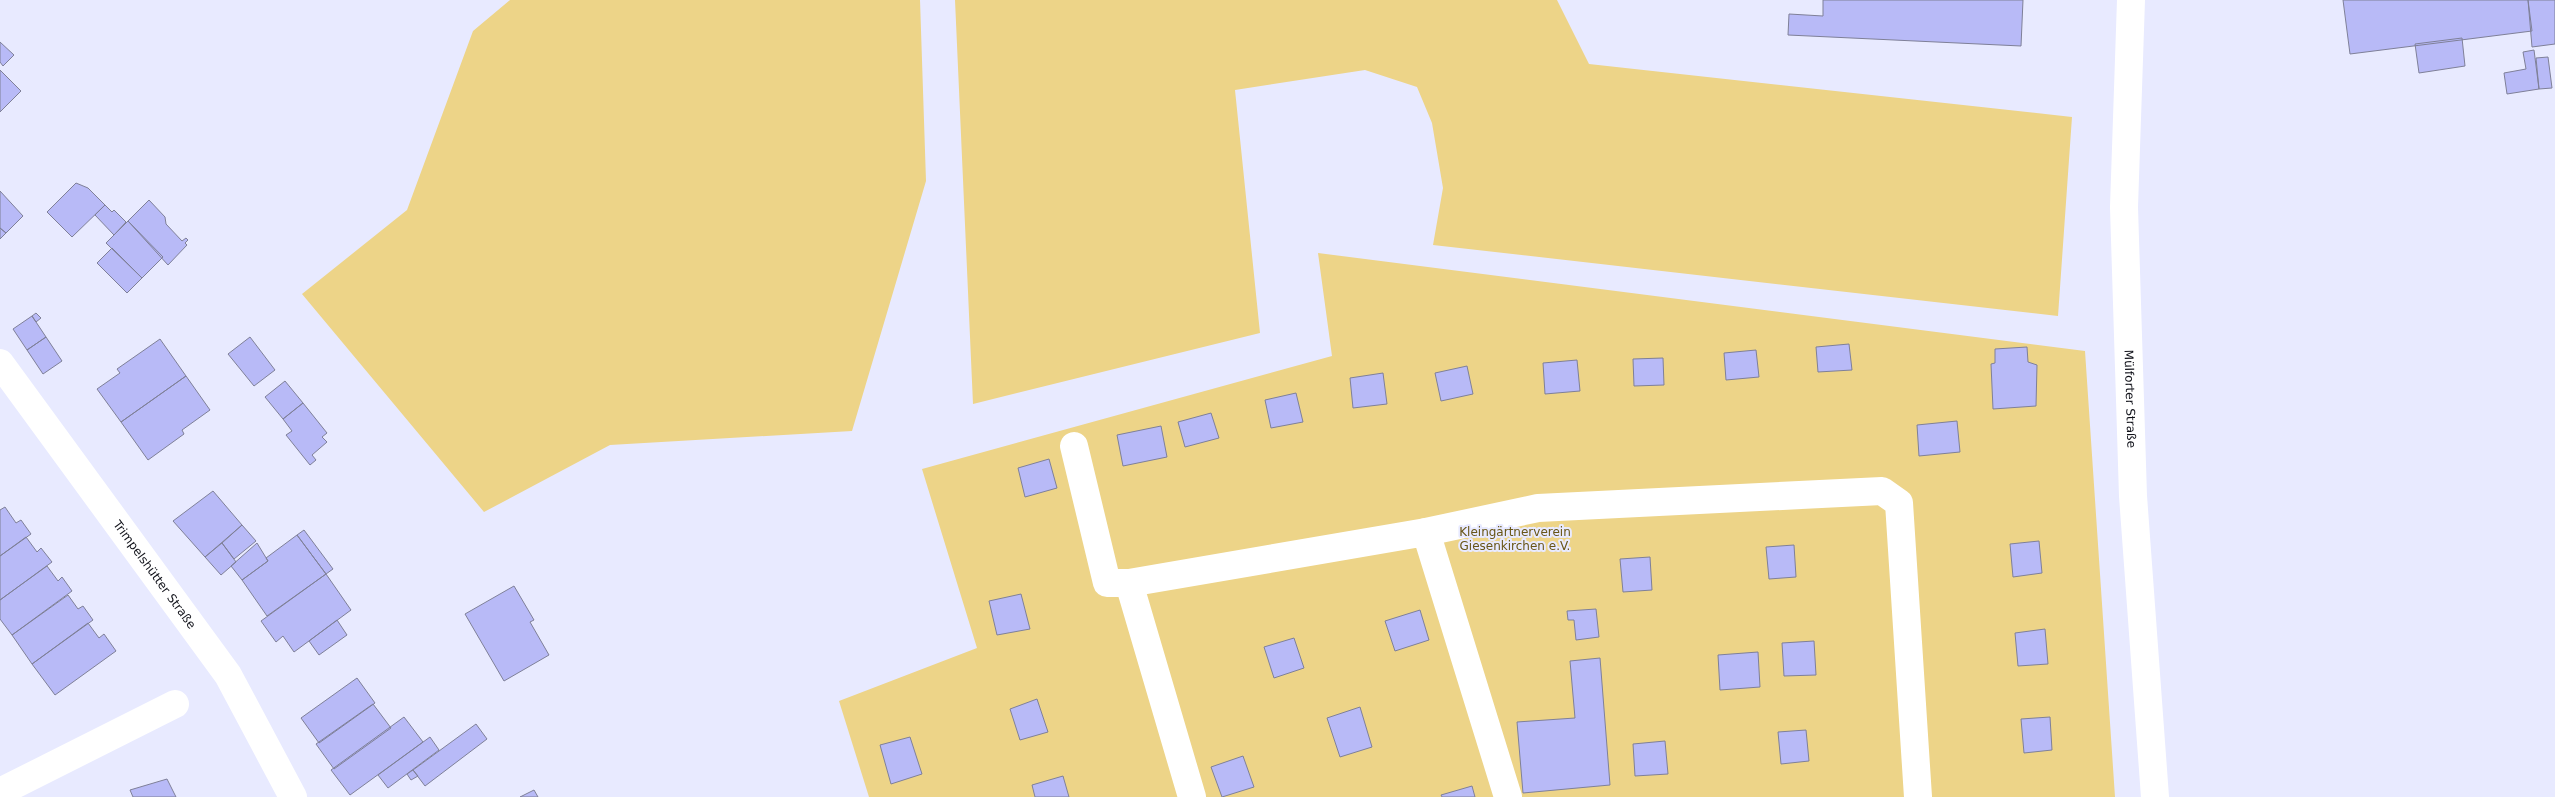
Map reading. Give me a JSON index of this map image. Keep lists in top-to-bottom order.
{
  "streets": {
    "main road": ["Mülforter Straße", "Trimpelshütter Straße"]
  },
  "parks": ["Kleingärtnerverein Giesenkirchen e.V."]
}
